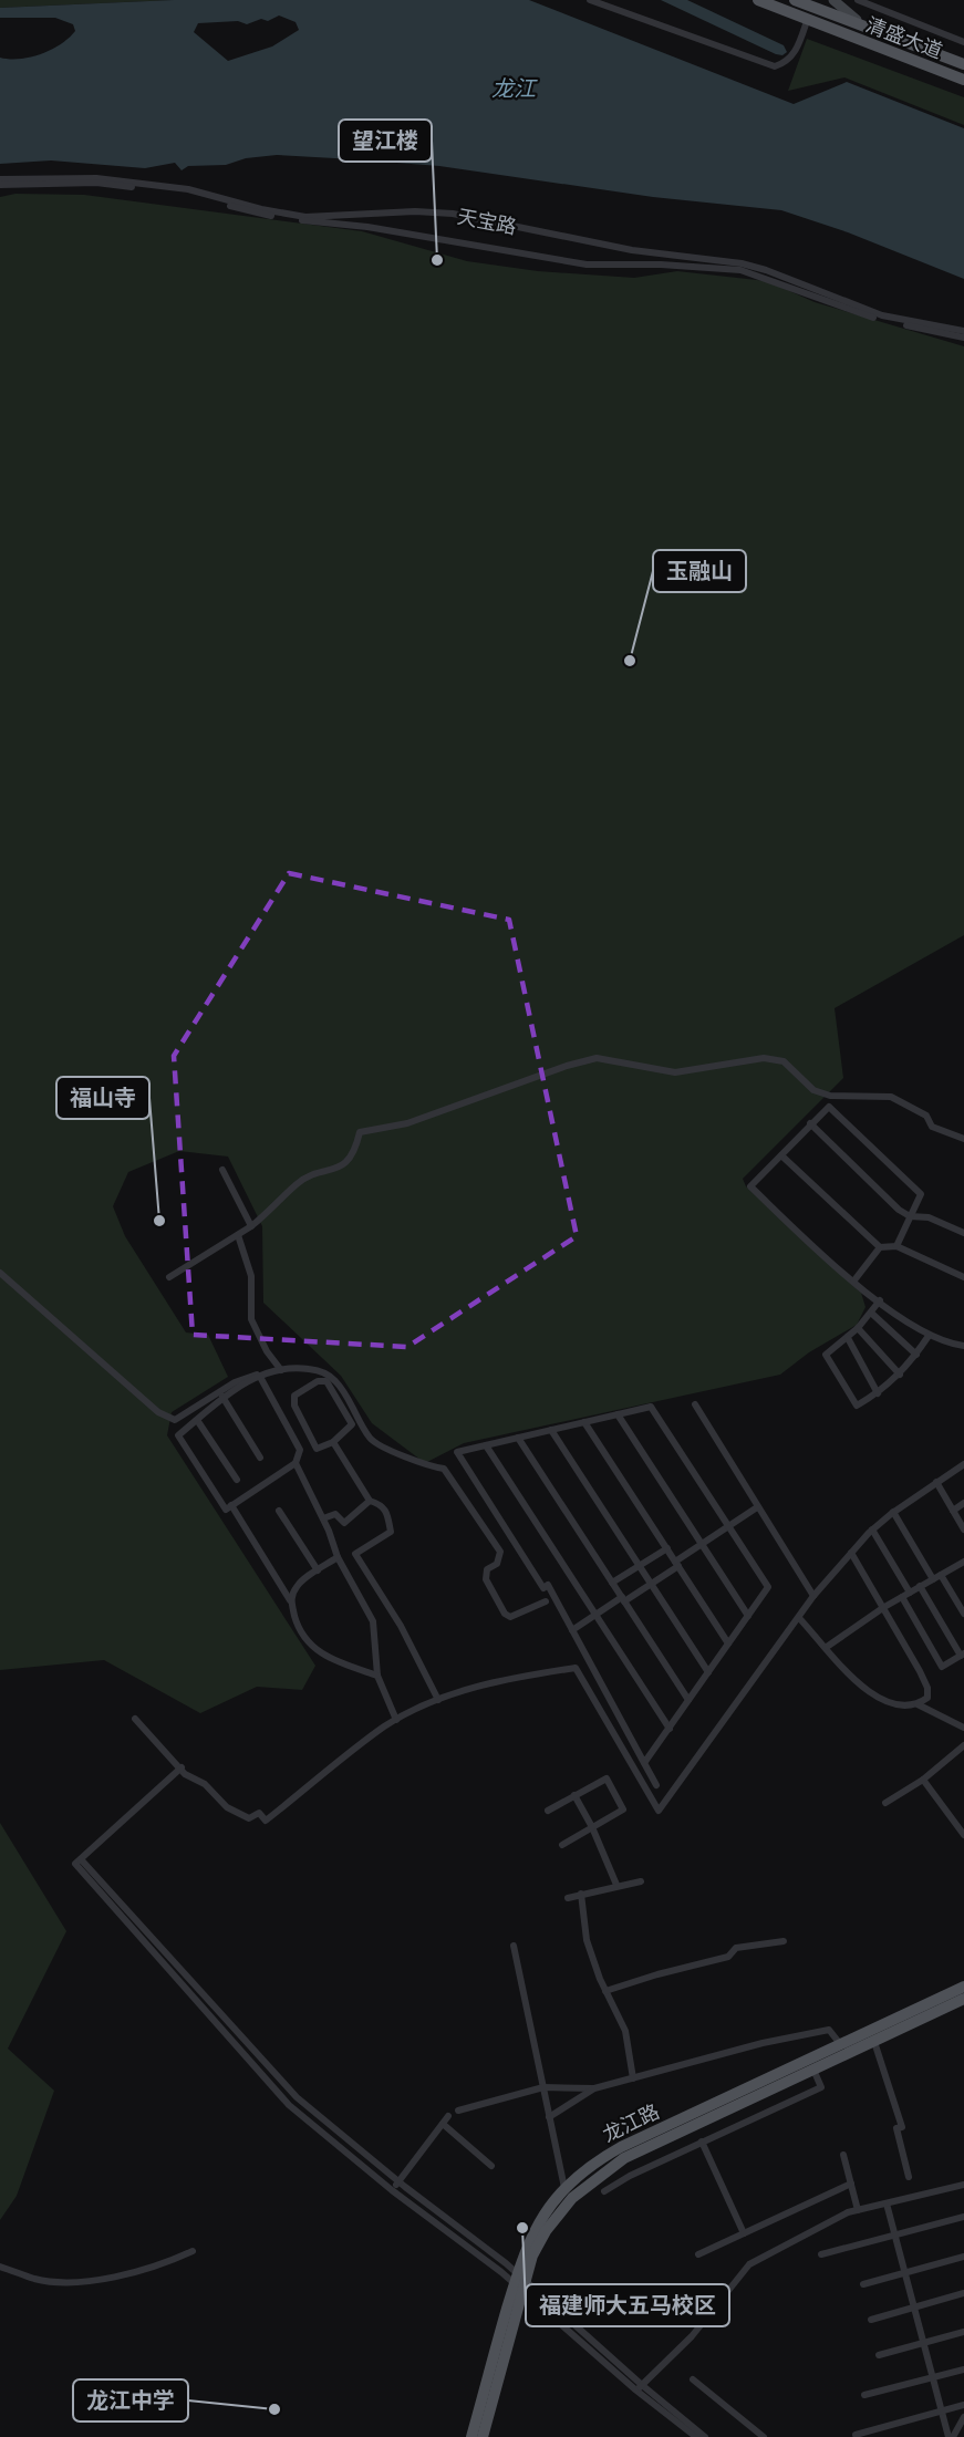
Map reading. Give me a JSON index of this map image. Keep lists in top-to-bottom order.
{
  "streets": {
    "main road": ["清盛大道", "龙江路"],
    "street": ["天宝路"]
  },
  "water": ["龙江"],
  "places": [
    "望江楼",
    "玉融山",
    "福山寺",
    "福建师大五马校区",
    "龙江中学"
  ]
}
